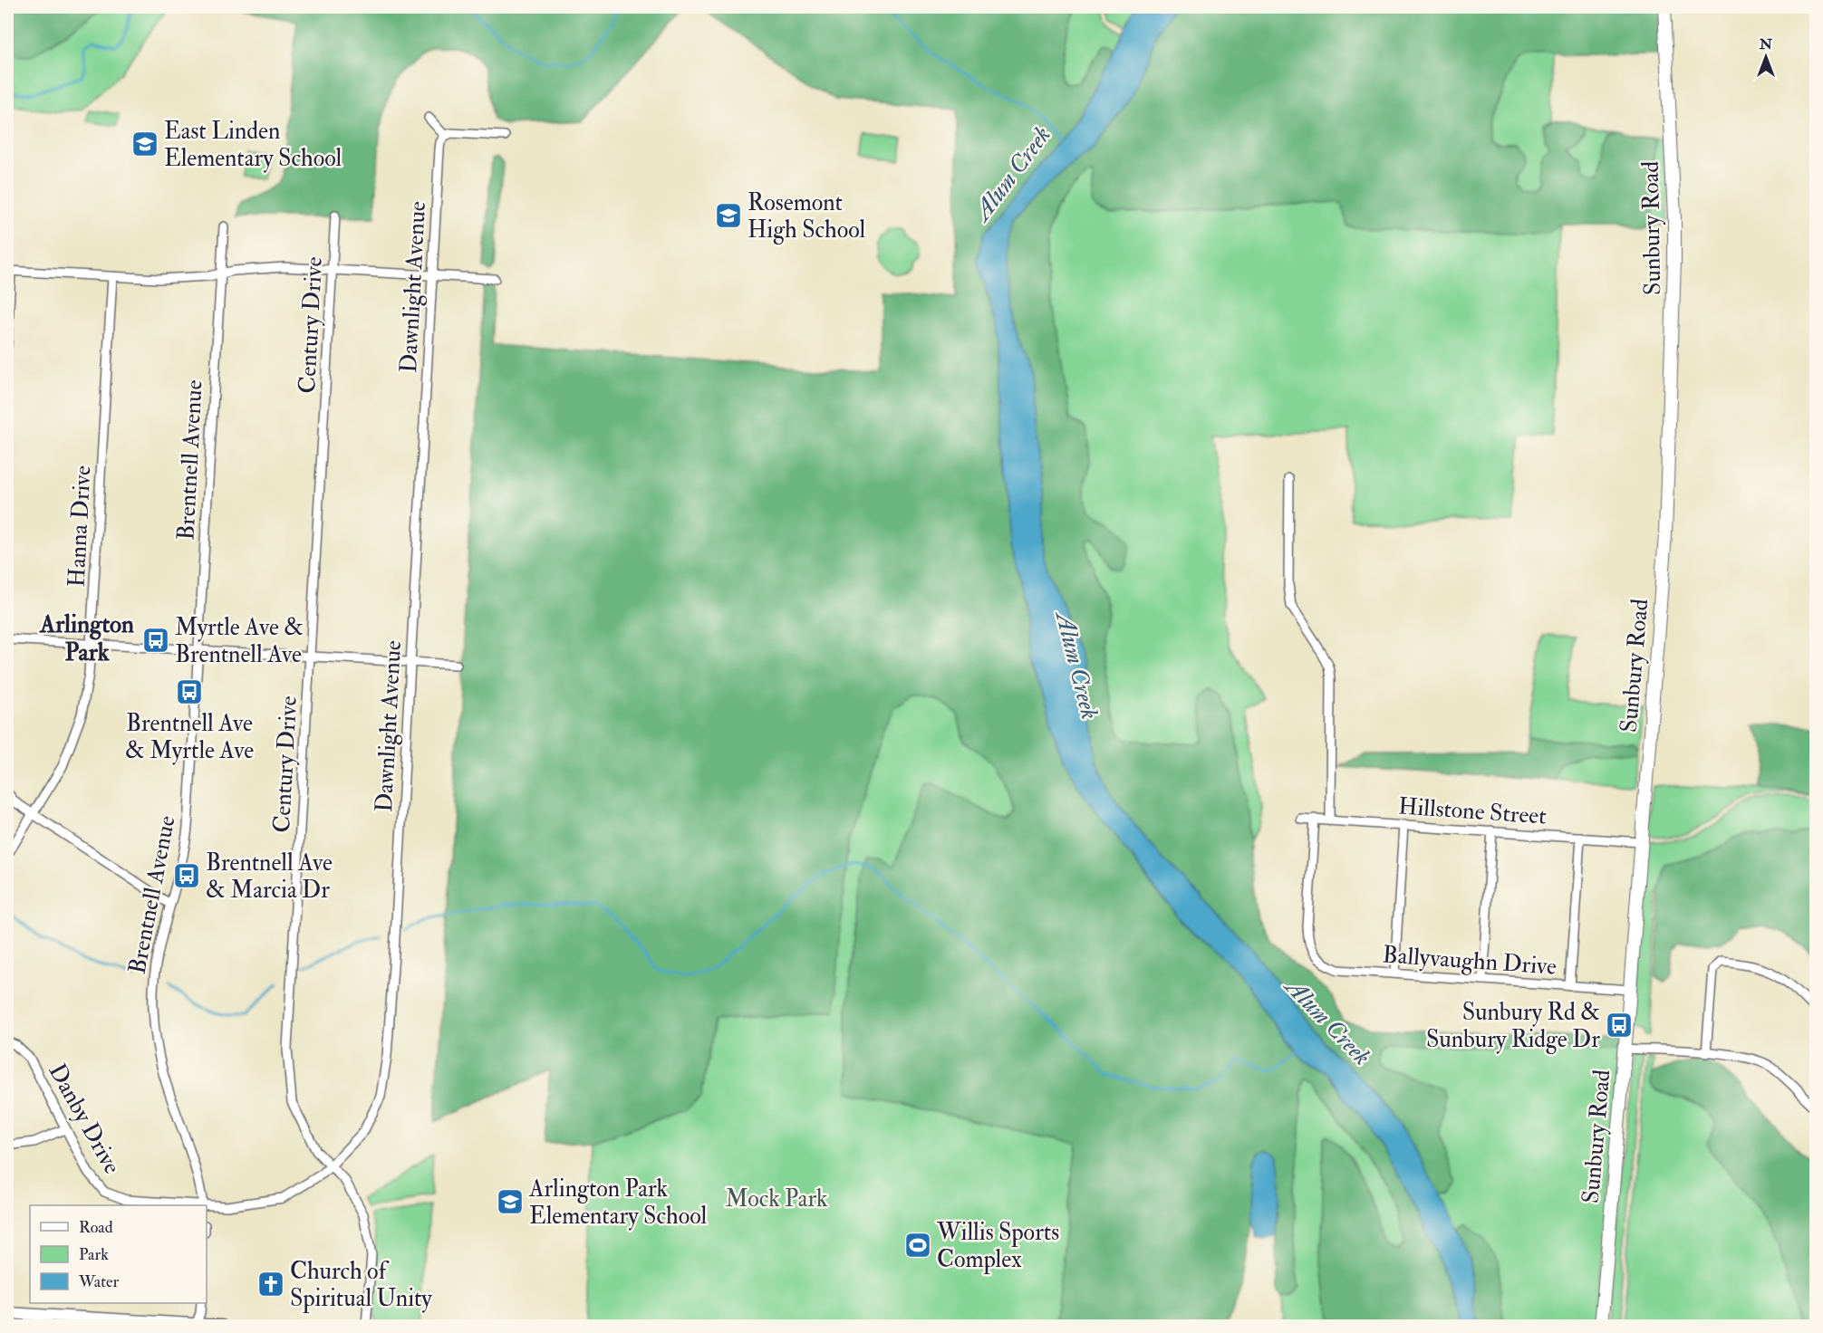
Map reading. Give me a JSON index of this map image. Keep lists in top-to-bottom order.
{
  "streets": {
    "main road": ["Sunbury Road"],
    "street": [
      "Dawnlight Avenue",
      "Century Drive",
      "Brentnell Avenue",
      "Hanna Drive",
      "Hillstone Street",
      "Ballyvaughn Drive",
      "Danby Drive"
    ]
  },
  "crossings": [
    ["Sunbury Road", "Hillstone Street"],
    ["Sunbury Road", "Ballyvaughn Drive"],
    ["Dawnlight Avenue", "Century Drive"],
    ["Hillstone Street", "Ballyvaughn Drive"]
  ],
  "districts": ["Arlington Park"],
  "water": ["Alum Creek"],
  "parks": ["Mock Park"],
  "places": {
    "school or university": ["East Linden Elementary School", "Rosemont High School", "Arlington Park Elementary School"],
    "bus stop": [
      "Myrtle Ave & Brentnell Ave",
      "Brentnell Ave & Myrtle Ave",
      "Brentnell Ave & Marcia Dr",
      "Sunbury Rd & Sunbury Ridge Dr"
    ],
    "sports": ["Willis Sports Complex"],
    "church": ["Church of Spiritual Unity"]
  },
  "legend": ["Road", "Park", "Water"],
  "north": "top"
}
